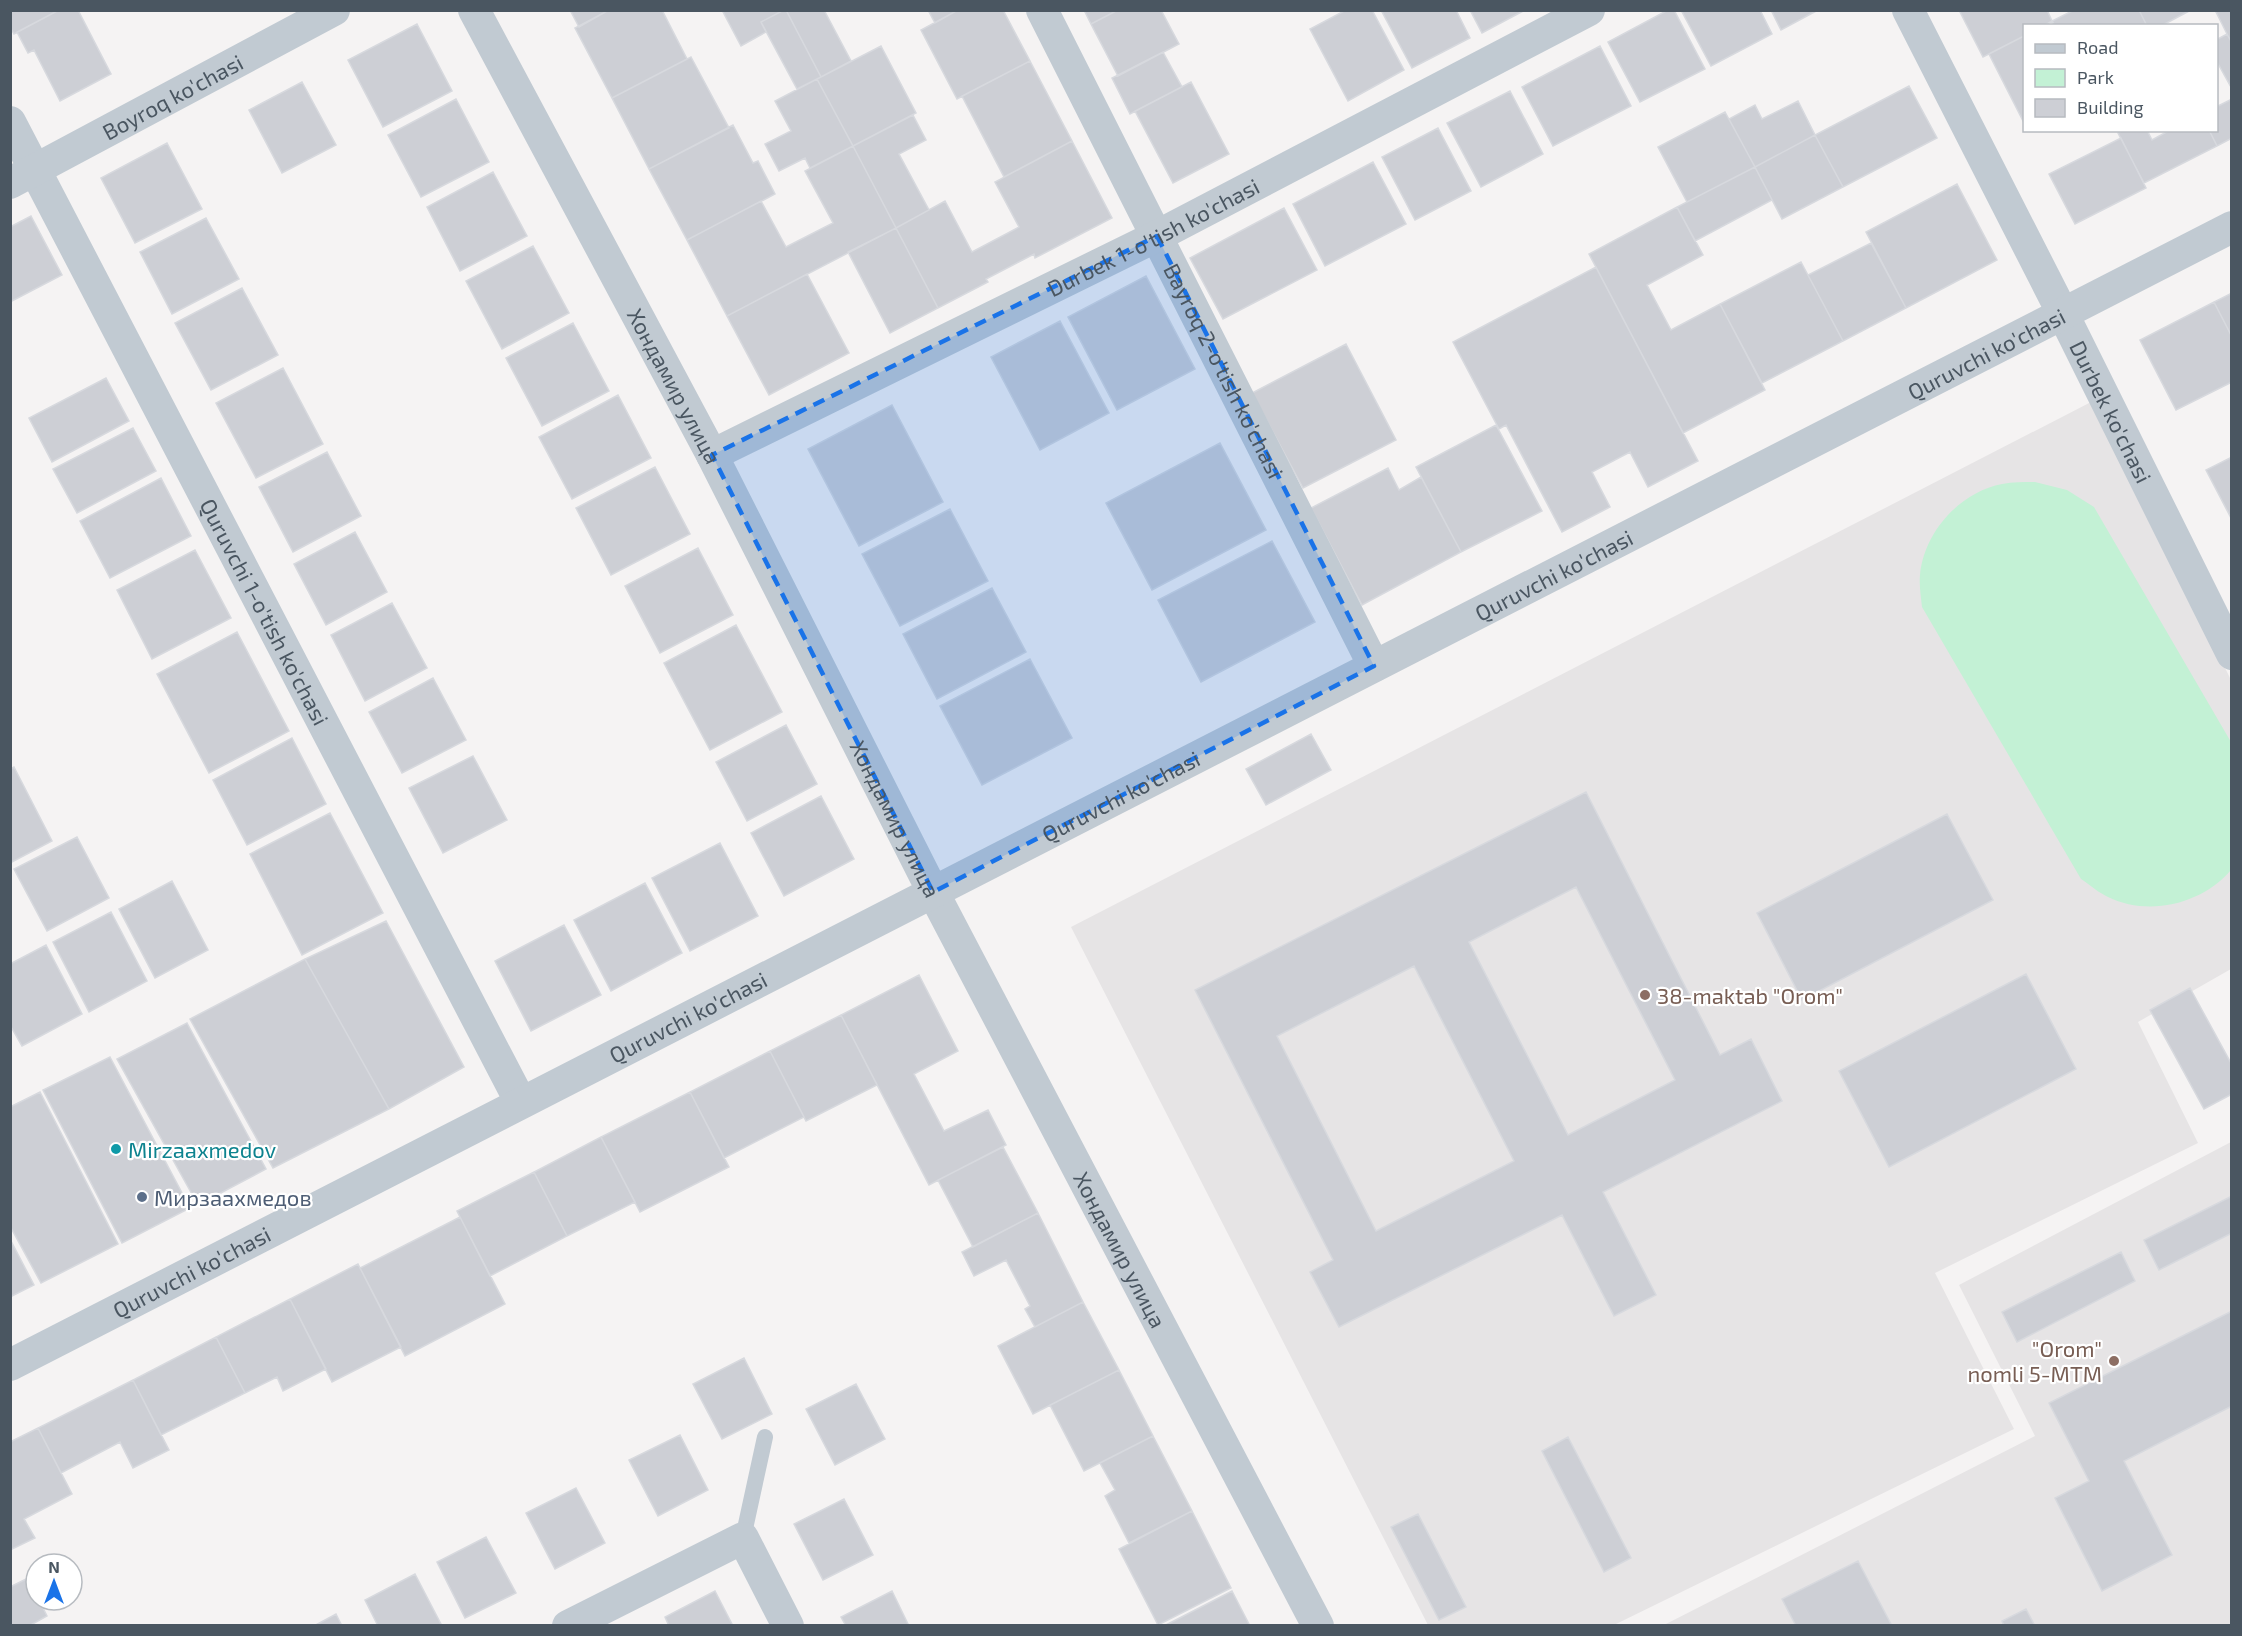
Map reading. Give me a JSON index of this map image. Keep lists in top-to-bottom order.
{
  "streets": {
    "street": [
      "Boyroq ko'chasi",
      "Durbek 1-o'tish ko'chasi",
      "Quruvchi ko'chasi",
      "Bayroq 2-o'tish ko'chasi",
      "Хондамир улица",
      "Durbek ko'chasi",
      "Quruvchi 1-o'tish ko'chasi"
    ]
  },
  "crossings": [
    ["Boyroq ko'chasi", "Quruvchi 1-o'tish ko'chasi"],
    ["Durbek 1-o'tish ko'chasi", "Bayroq 2-o'tish ko'chasi"],
    ["Durbek 1-o'tish ko'chasi", "Хондамир улица"],
    ["Quruvchi ko'chasi", "Bayroq 2-o'tish ko'chasi"],
    ["Quruvchi ko'chasi", "Хондамир улица"],
    ["Quruvchi ko'chasi", "Durbek ko'chasi"],
    ["Quruvchi ko'chasi", "Quruvchi 1-o'tish ko'chasi"]
  ],
  "places": [
    "38-maktab \"Orom\"",
    "Mirzaaxmedov",
    "Мирзаахмедов",
    "\"Orom\" nomli 5-MTM"
  ],
  "legend": ["Road", "Park", "Building"],
  "north": "top"
}
